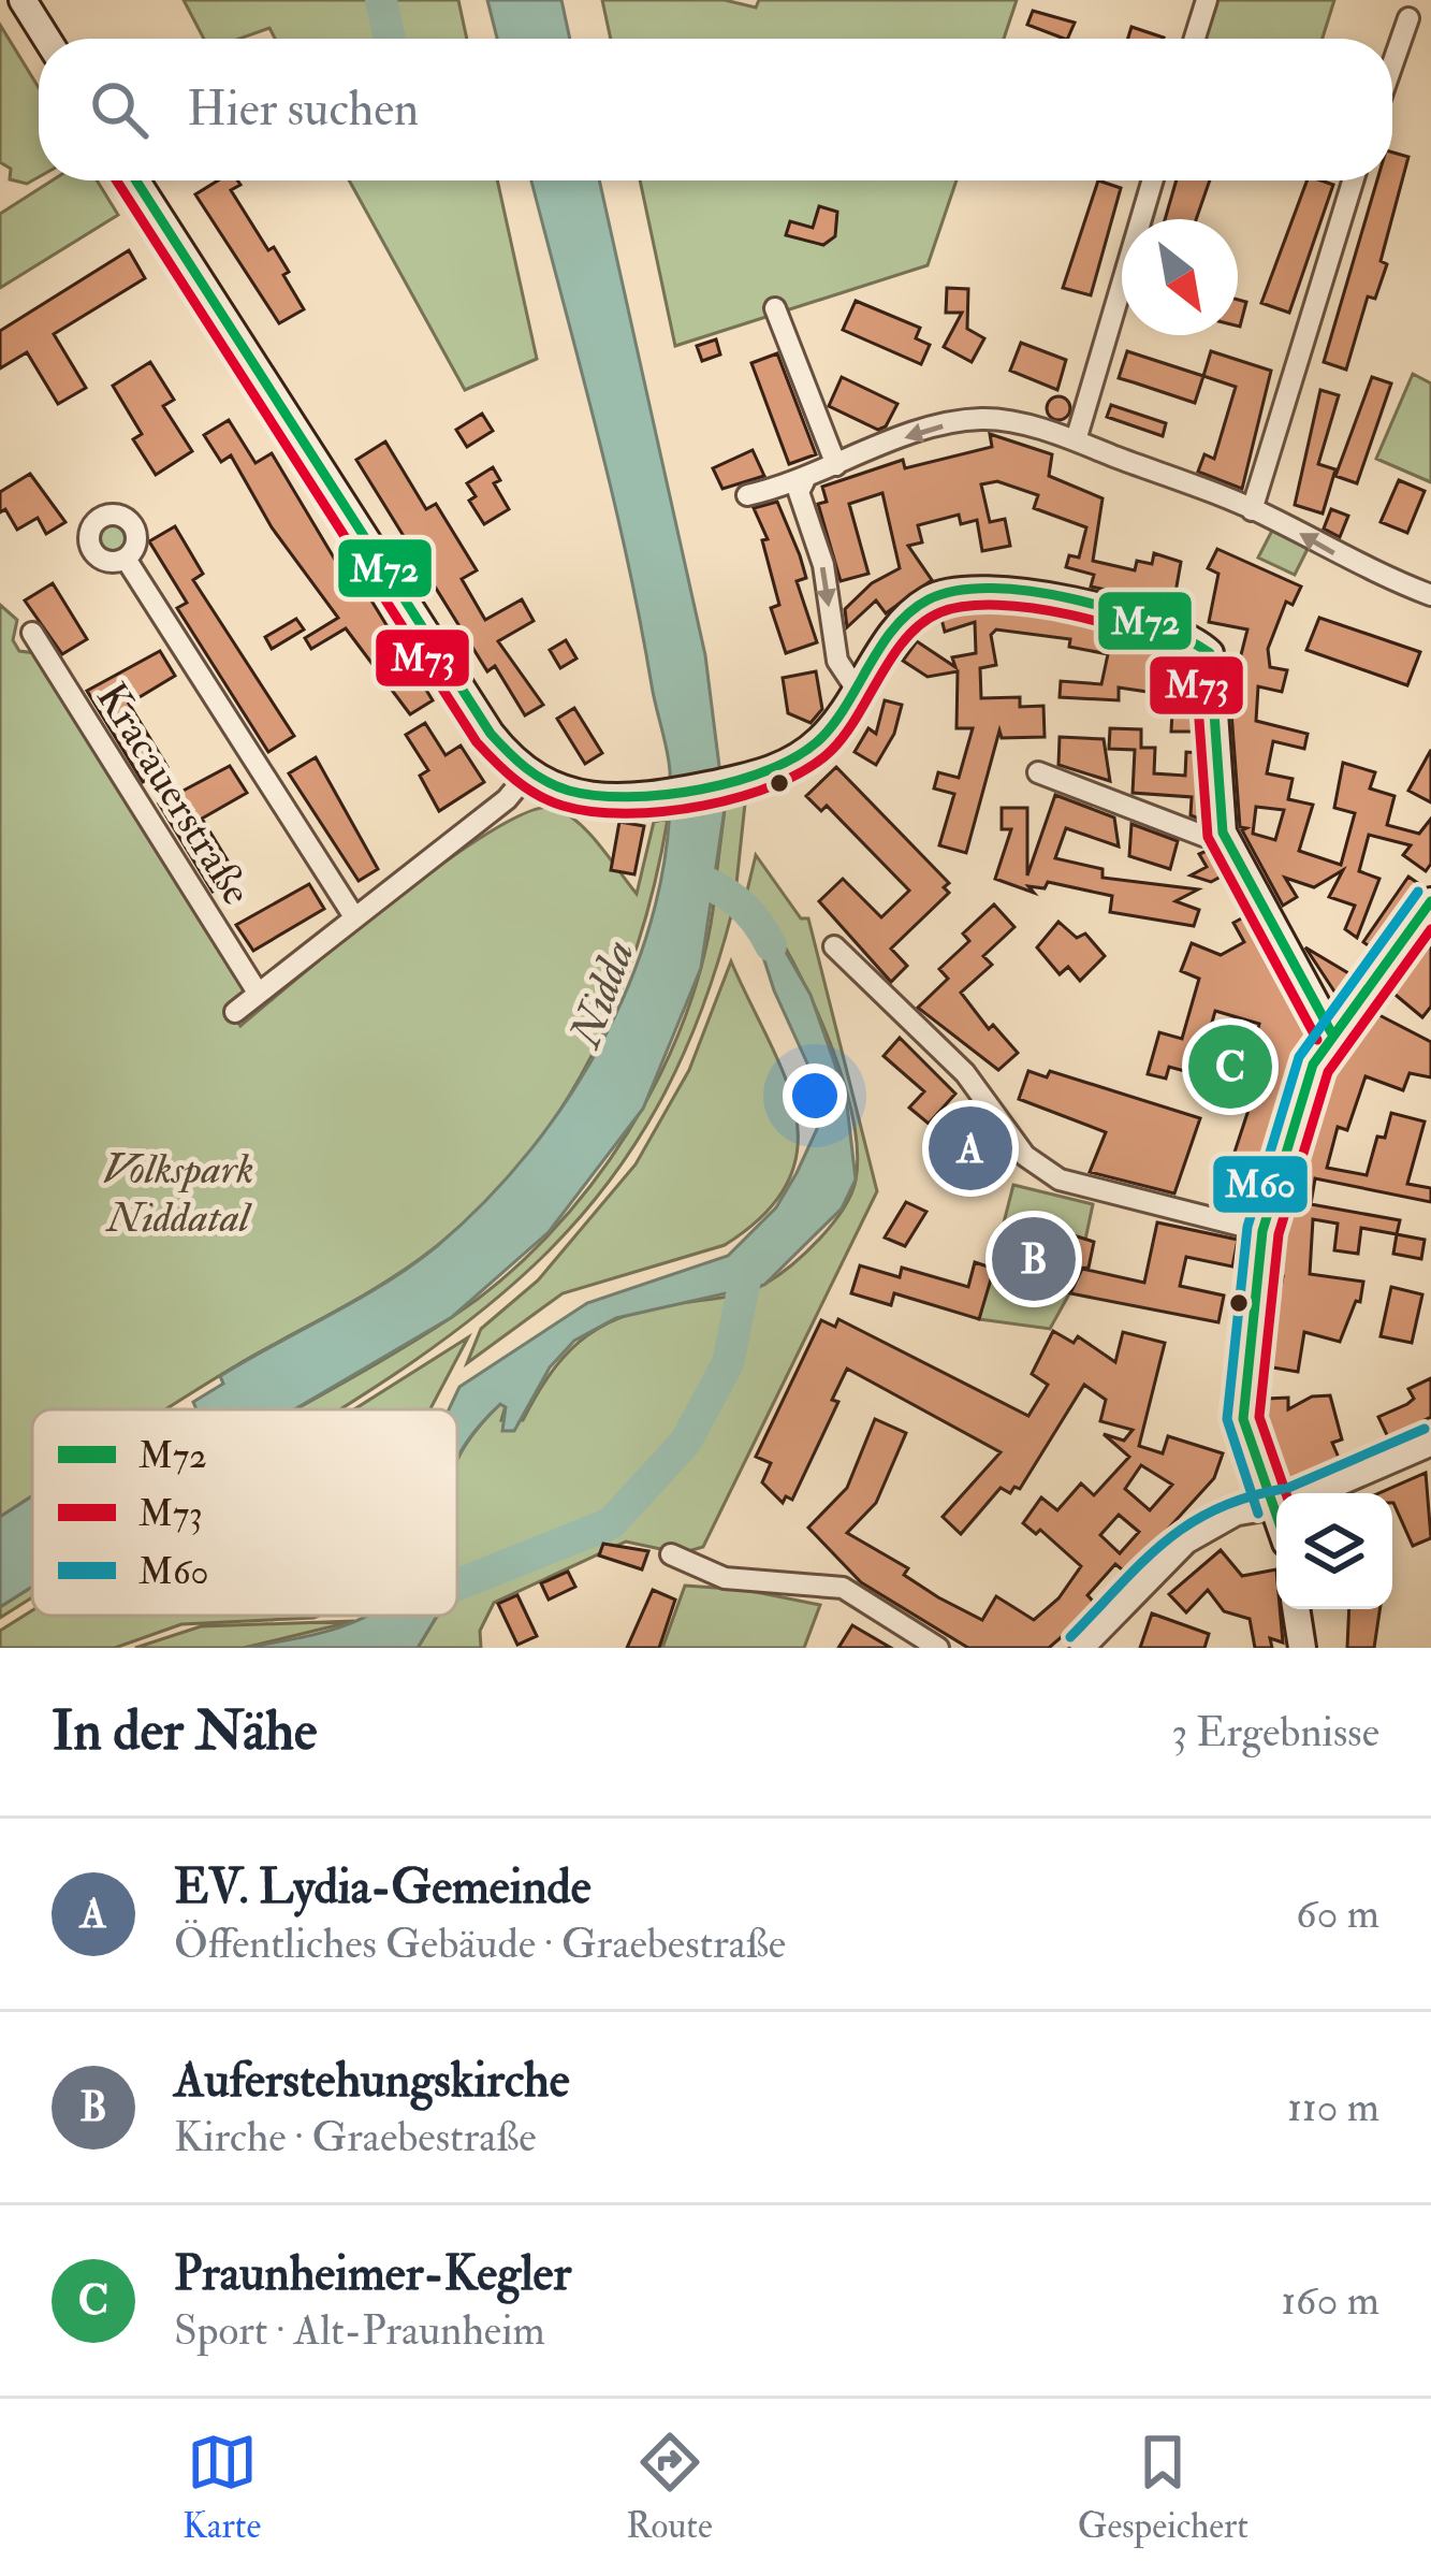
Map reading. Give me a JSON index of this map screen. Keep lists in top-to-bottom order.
{
  "streets": {
    "street": ["Kracauerstraße"]
  },
  "water": ["Nidda"],
  "parks": ["Volkspark Niddatal"],
  "lines": ["transit line M72", "transit line M73", "transit line M60"],
  "legend": ["M72", "M73", "M60"],
  "north": "bottom right",
  "page": {
    "search": "Hier suchen",
    "pins": ["C", "A", "B"],
    "heading": ["In der Nähe", "3 Ergebnisse"],
    "list": [
      {
        "mark": "A",
        "name": "EV. Lydia-Gemeinde",
        "note": "Öffentliches Gebäude · Graebestraße",
        "value": "60 m"
      },
      {
        "mark": "B",
        "name": "Auferstehungskirche",
        "note": "Kirche · Graebestraße",
        "value": "110 m"
      },
      {
        "mark": "C",
        "name": "Praunheimer-Kegler",
        "note": "Sport · Alt-Praunheim",
        "value": "160 m"
      }
    ],
    "nav": ["Karte", "Route", "Gespeichert"]
  }
}
